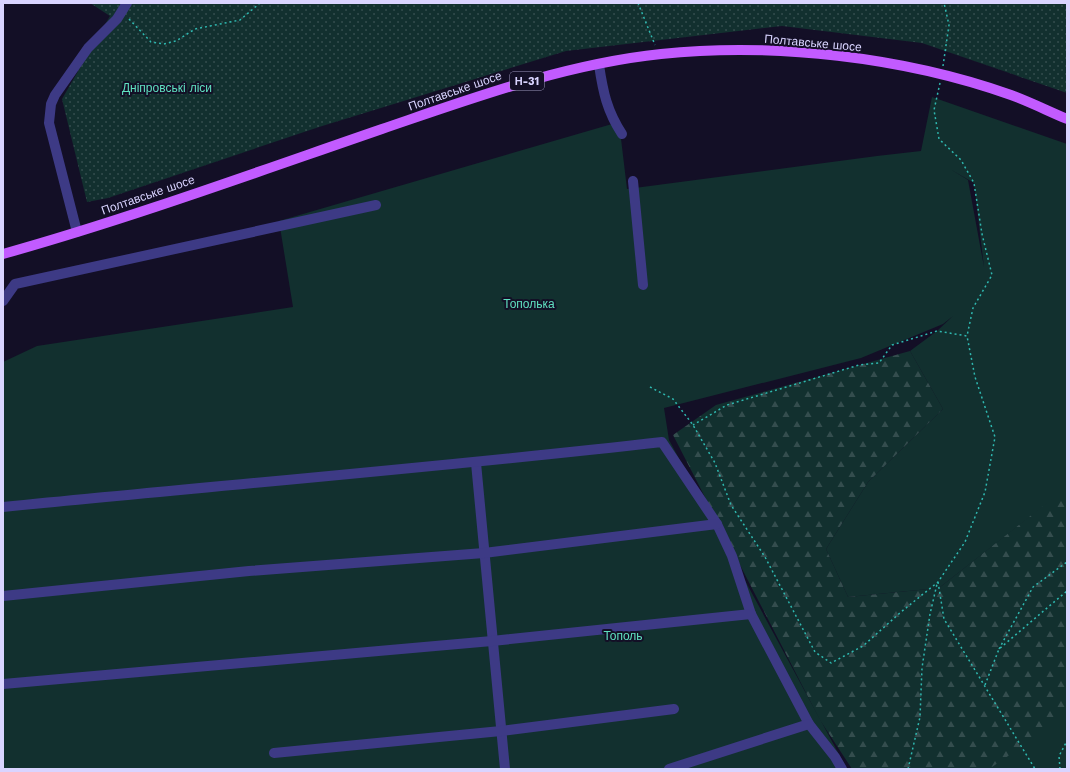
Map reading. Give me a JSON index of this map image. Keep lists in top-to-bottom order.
{
  "streets": {
    "main road": ["Полтавське шосе", "Н-31"]
  },
  "parks": ["Дніпровські ліси", "Тополька", "Тополь"]
}
